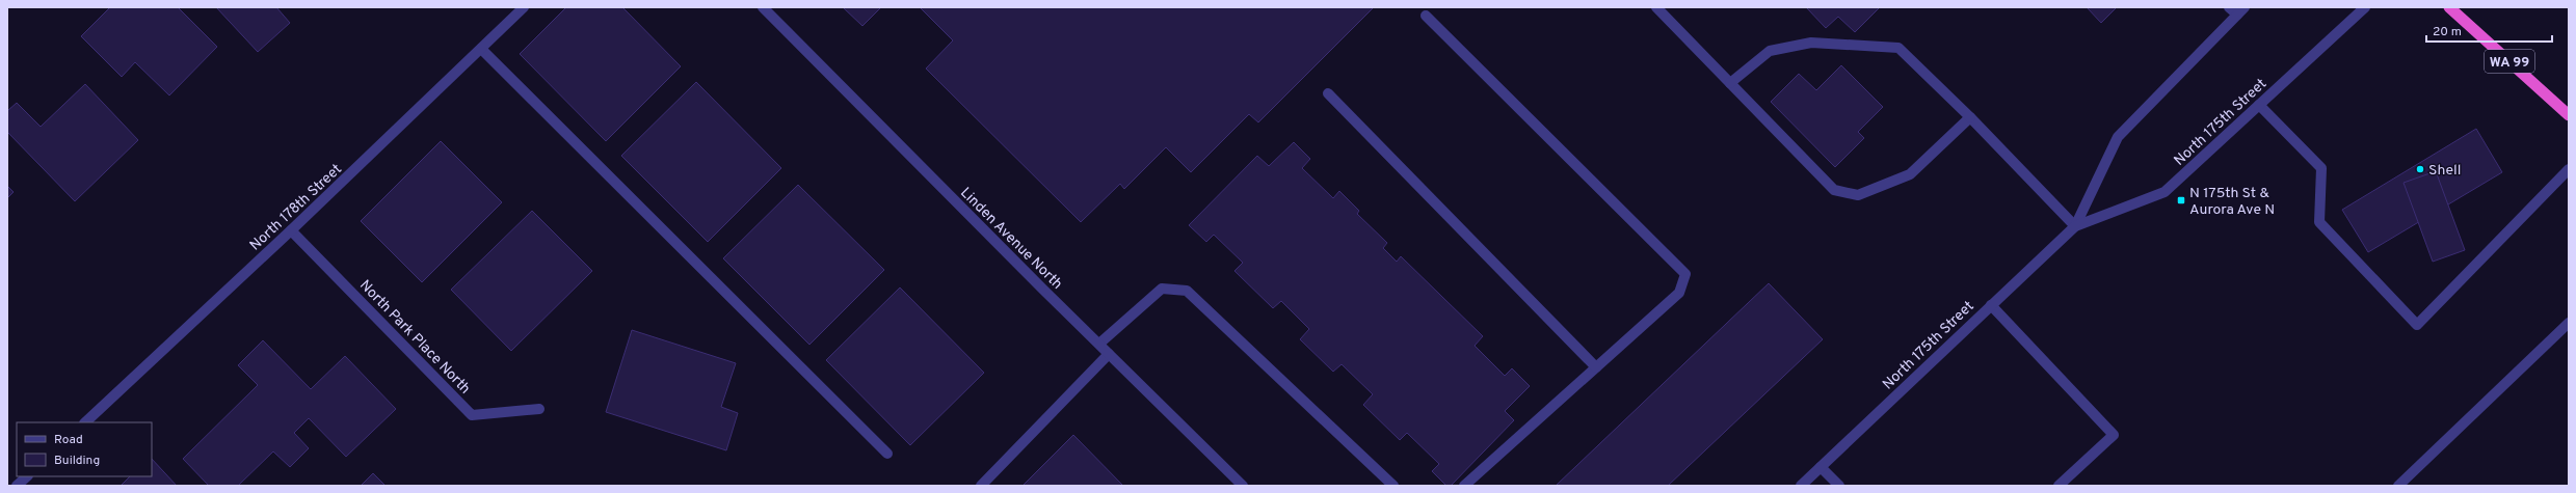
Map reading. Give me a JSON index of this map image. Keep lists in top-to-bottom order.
{
  "streets": {
    "highway": ["WA 99"],
    "street": [
      "North 175th Street",
      "North 178th Street",
      "Linden Avenue North",
      "North Park Place North"
    ]
  },
  "crossings": [
    ["North 178th Street", "North Park Place North"]
  ],
  "places": {
    "other": ["Shell"],
    "transit": ["N 175th St & Aurora Ave N"]
  },
  "legend": ["Road", "Building"],
  "scale_bar": "20 m"
}
